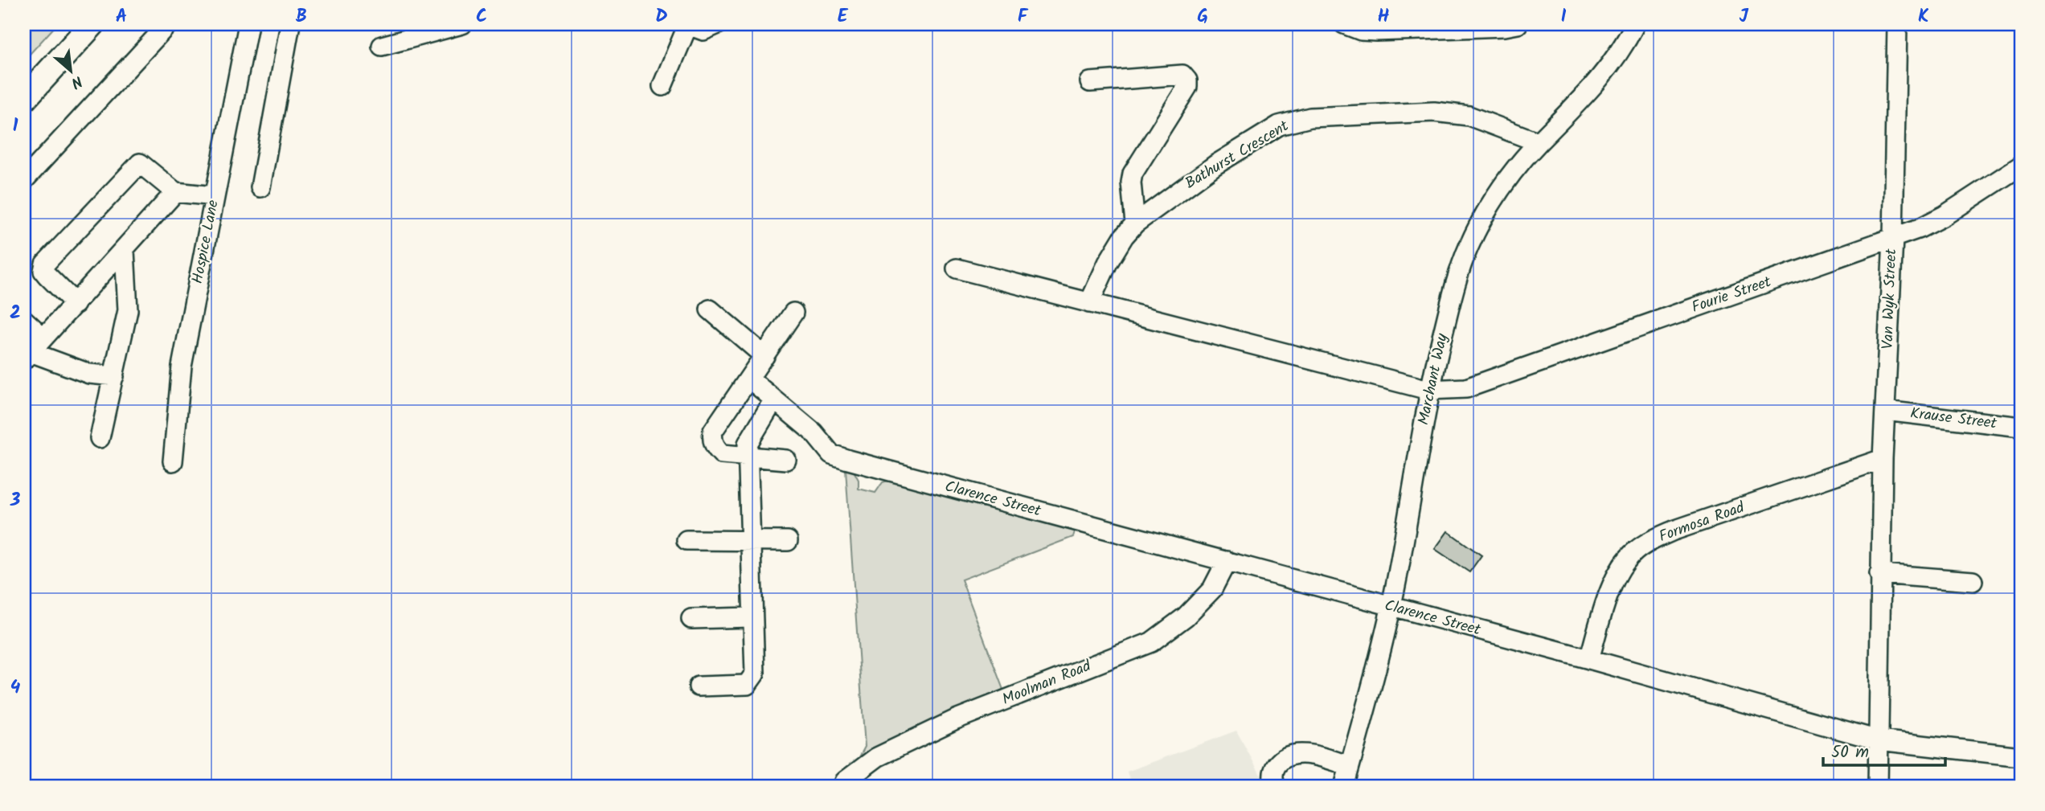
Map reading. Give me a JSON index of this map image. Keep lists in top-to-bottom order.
{
  "streets": {
    "street": [
      "Bathurst Crescent",
      "Hospice Lane",
      "Fourie Street",
      "Van Wyk Street",
      "Marchant Way",
      "Krause Street",
      "Clarence Street",
      "Formosa Road",
      "Moolman Road"
    ]
  },
  "crossings": [
    ["Bathurst Crescent", "Marchant Way"],
    ["Fourie Street", "Van Wyk Street"],
    ["Fourie Street", "Marchant Way"],
    ["Van Wyk Street", "Krause Street"],
    ["Van Wyk Street", "Clarence Street"],
    ["Van Wyk Street", "Formosa Road"],
    ["Marchant Way", "Clarence Street"],
    ["Clarence Street", "Formosa Road"],
    ["Clarence Street", "Moolman Road"]
  ],
  "scale_bar": "50 m",
  "north": "bottom right",
  "grid": {
    "columns": [
      "A",
      "B",
      "C",
      "D",
      "E",
      "F",
      "G",
      "H",
      "I",
      "J",
      "K"
    ],
    "rows": [
      "1",
      "2",
      "3",
      "4"
    ]
  }
}
